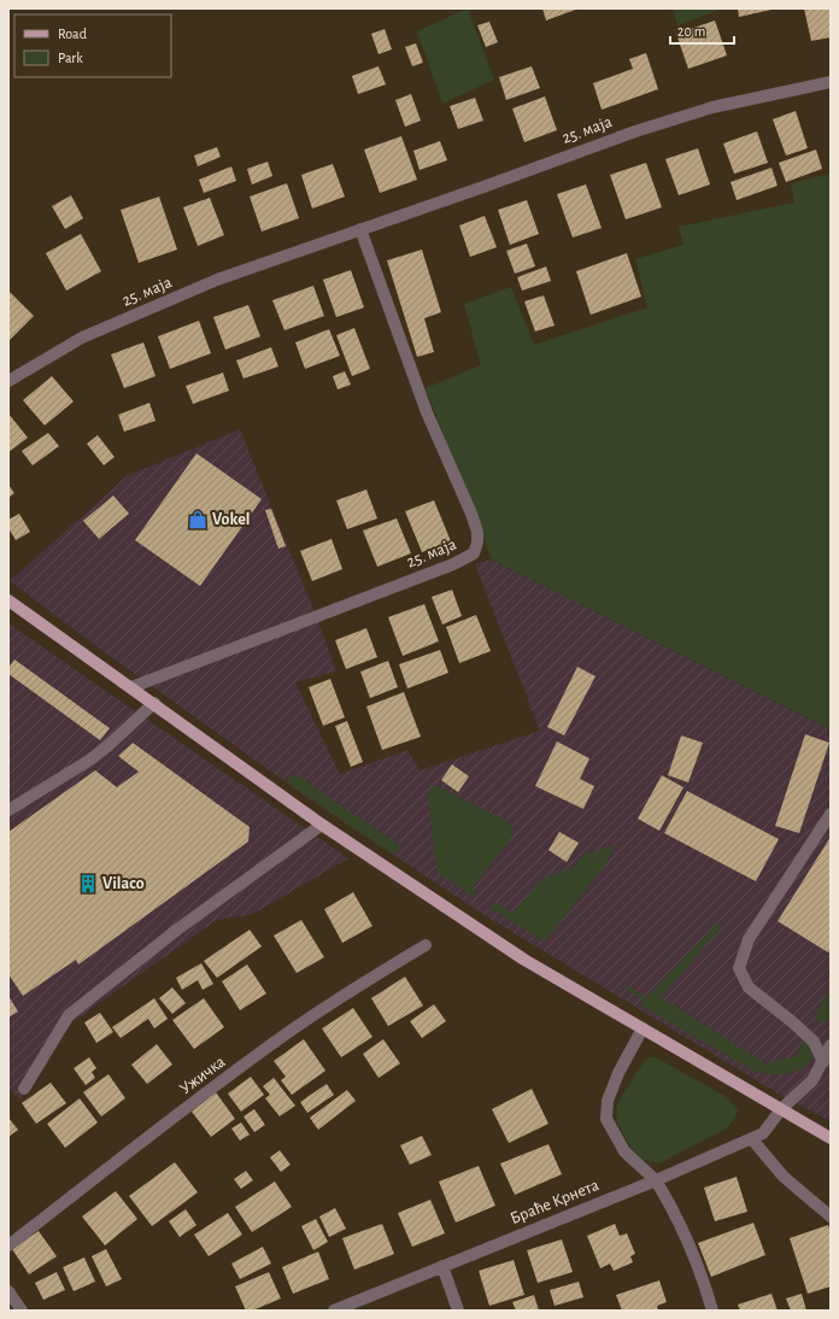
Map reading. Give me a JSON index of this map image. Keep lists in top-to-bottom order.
{
  "streets": {
    "street": ["25. маја", "Ужичка", "Браће Крнета"]
  },
  "places": {
    "shop": ["Vokel"],
    "building": ["Vilaco"]
  },
  "legend": ["Road", "Park"],
  "scale_bar": "20 m"
}
